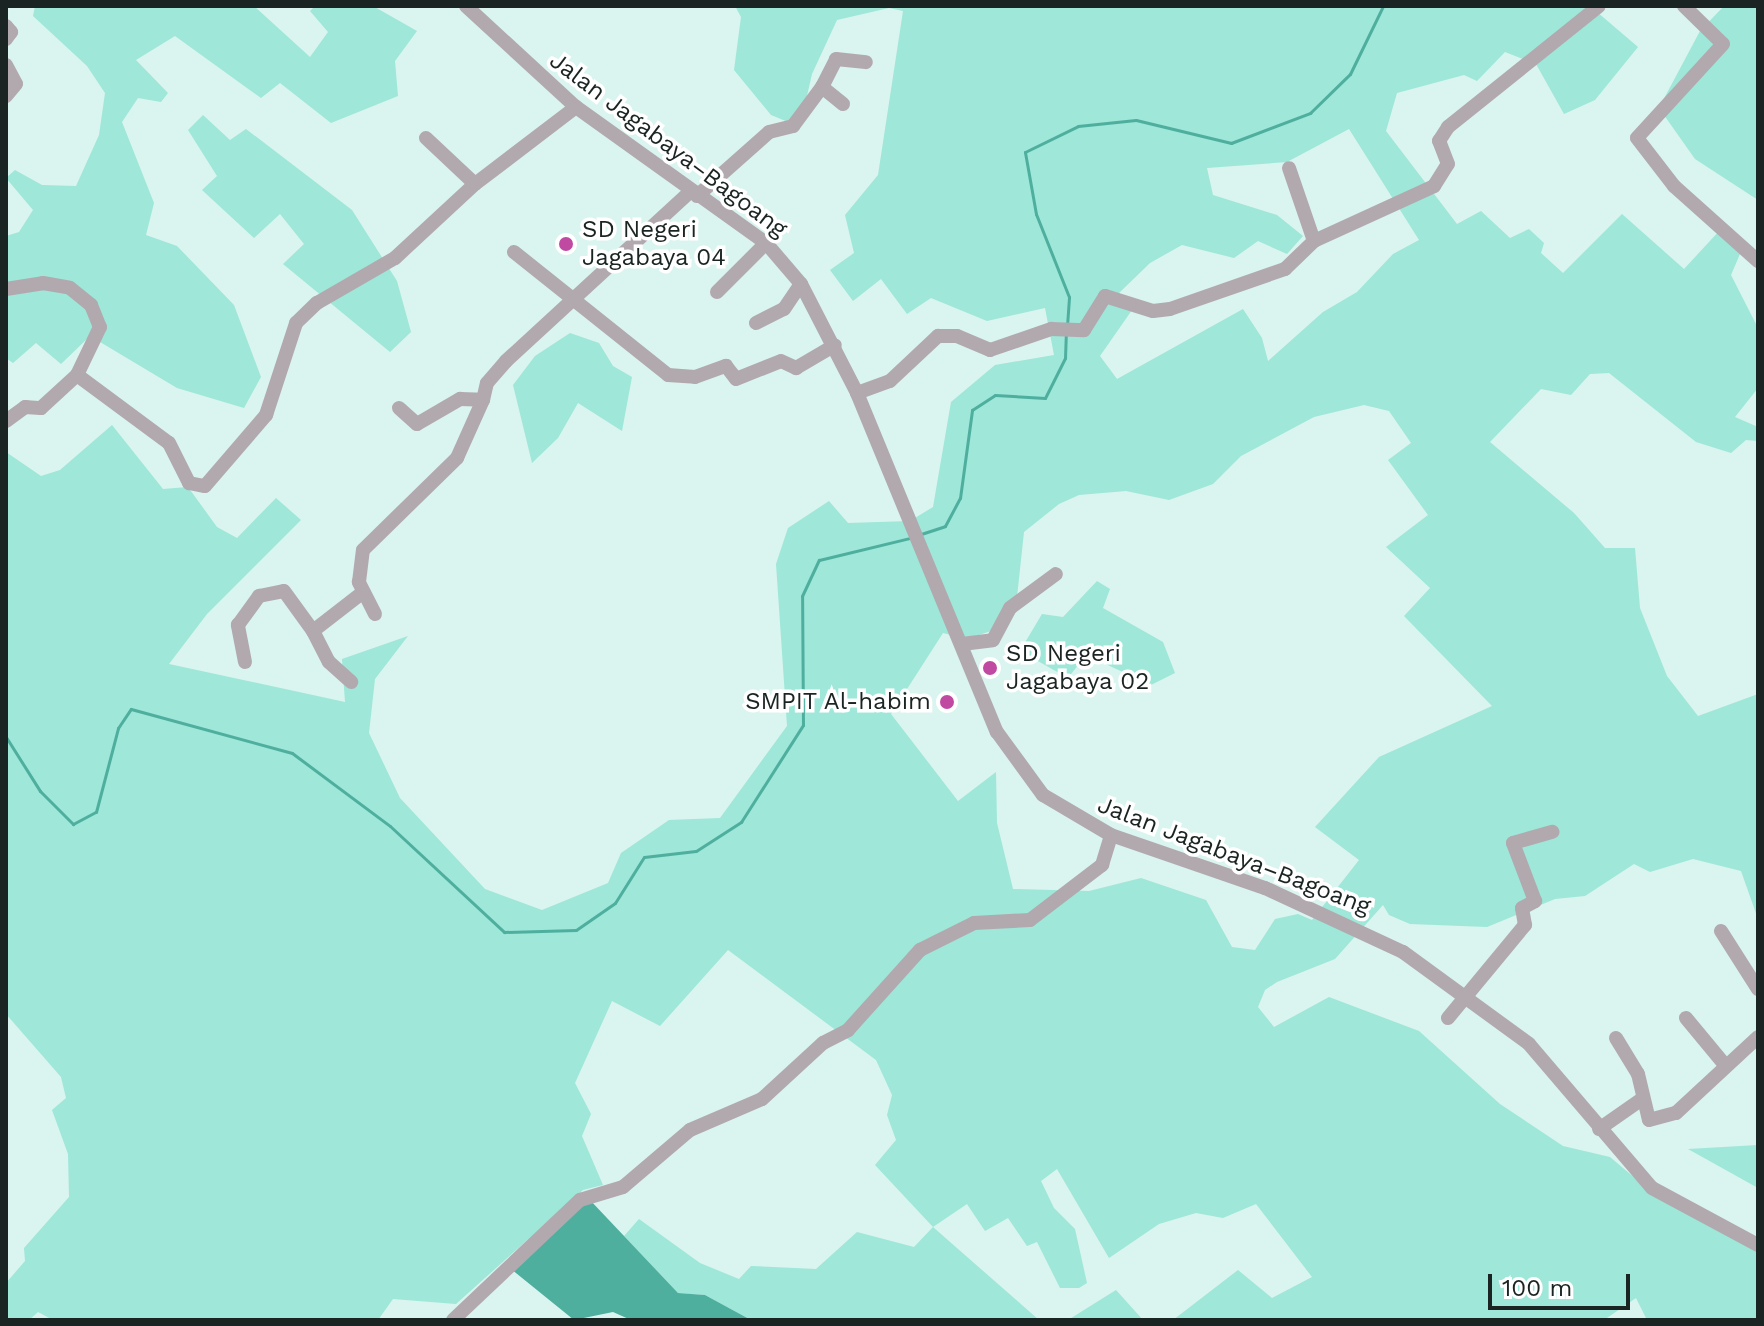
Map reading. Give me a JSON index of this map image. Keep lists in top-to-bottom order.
{
  "streets": {
    "street": ["Jalan Jagabaya–Bagoang"]
  },
  "places": ["SD Negeri Jagabaya 04", "SD Negeri Jagabaya 02", "SMPIT Al-habim"],
  "scale_bar": "100 m"
}
